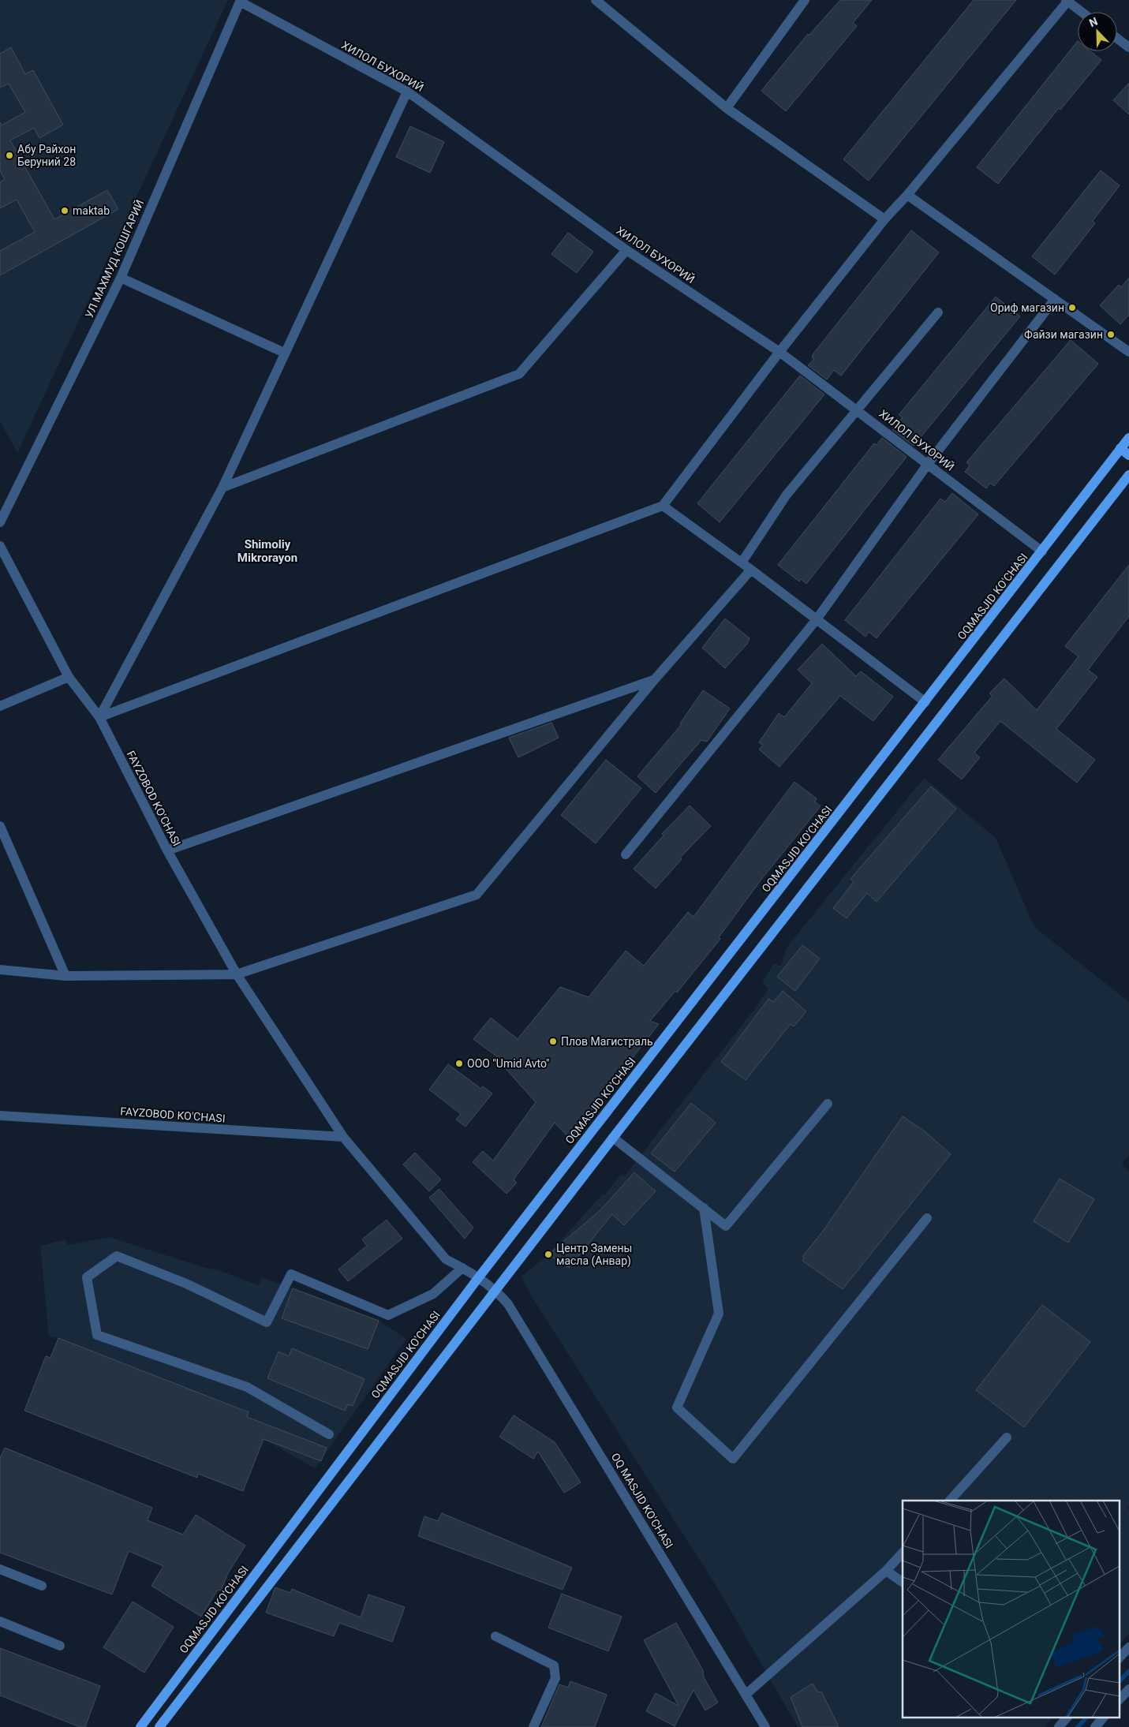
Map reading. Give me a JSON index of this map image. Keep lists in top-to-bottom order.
{
  "streets": {
    "main road": ["OQMASJID KO'CHASI"],
    "street": [
      "ХИЛОЛ БУХОРИЙ",
      "УЛ МАХМУД КОШГАРИЙ",
      "FAYZOBOD KO'CHASI",
      "OQ MASJID KO'CHASI"
    ]
  },
  "crossings": [
    ["ХИЛОЛ БУХОРИЙ", "УЛ МАХМУД КОШГАРИЙ"],
    ["ХИЛОЛ БУХОРИЙ", "OQMASJID KO'CHASI"],
    ["OQMASJID KO'CHASI", "FAYZOBOD KO'CHASI"],
    ["FAYZOBOD KO'CHASI", "OQ MASJID KO'CHASI"]
  ],
  "districts": ["Shimoliy Mikrorayon"],
  "places": [
    "Абу Райхон Беруний 28",
    "maktab",
    "Ориф магазин",
    "Файзи магазин",
    "Плов Магистраль",
    "ООО \"Umid Avto\"",
    "Центр Замены масла (Анвар)"
  ],
  "north": "top left"
}
